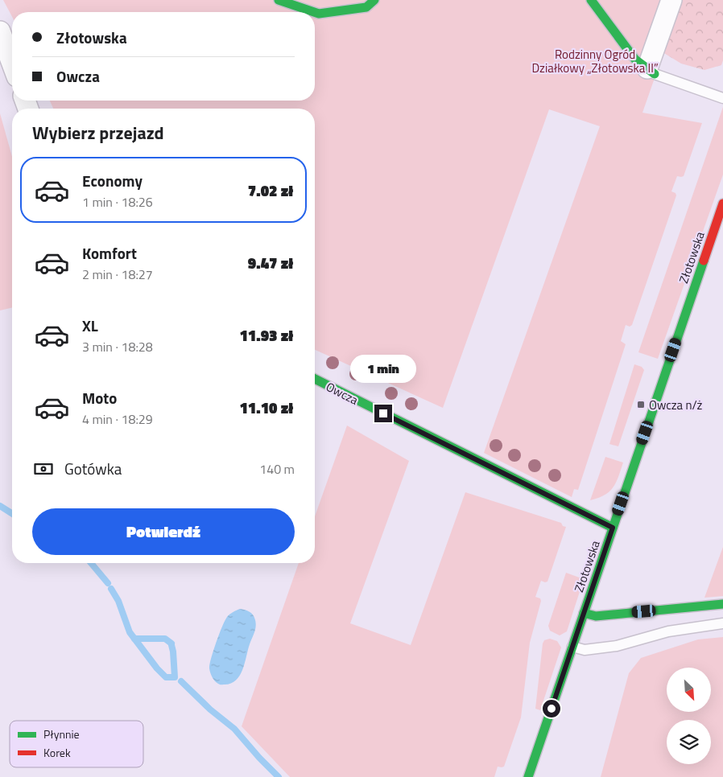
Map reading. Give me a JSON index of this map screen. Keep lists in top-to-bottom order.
{
  "streets": {
    "street": ["Złotowska", "Owcza"]
  },
  "crossings": [
    ["Złotowska", "Owcza"]
  ],
  "parks": ["Rodzinny Ogród Działkowy „Złotowska II”"],
  "places": {
    "transit": ["Owcza n/ż"]
  },
  "legend": ["Płynnie", "Korek"],
  "north": "bottom right",
  "page": {
    "banner": ["Złotowska", "Owcza"],
    "heading": "Wybierz przejazd",
    "list": [
      {
        "name": "Economy",
        "note": "1 min · 18:26",
        "value": "7.02 zł"
      },
      {
        "name": "Komfort",
        "note": "2 min · 18:27",
        "value": "9.47 zł"
      },
      {
        "name": "XL",
        "note": "3 min · 18:28",
        "value": "11.93 zł"
      },
      {
        "name": "Moto",
        "note": "4 min · 18:29",
        "value": "11.10 zł"
      }
    ],
    "bubble": "1 min",
    "pay": ["Gotówka", "140 m"],
    "buttons": "Potwierdź"
  }
}
